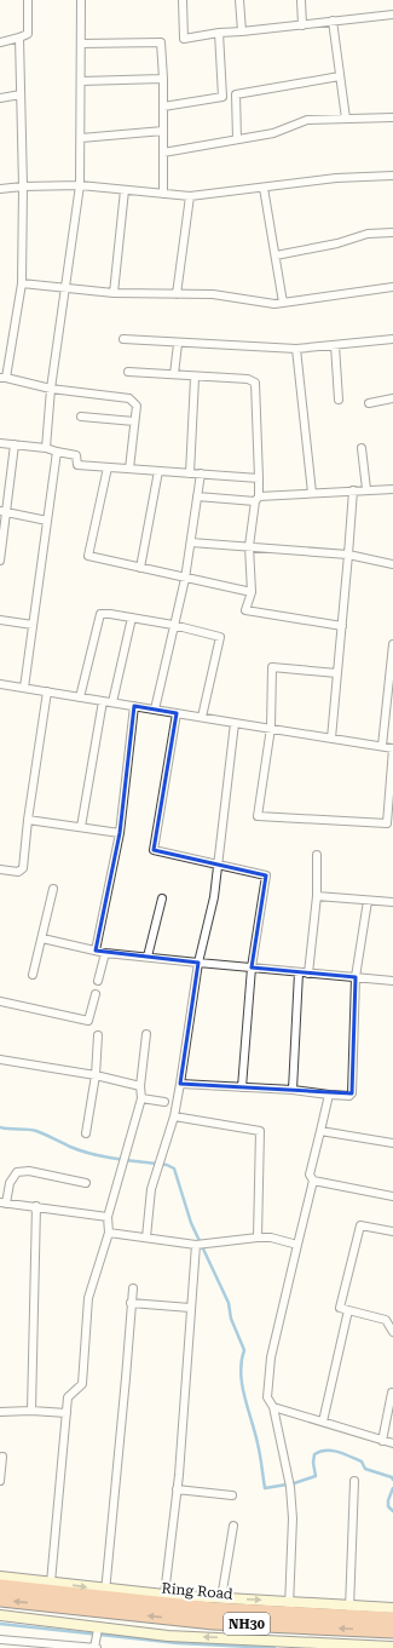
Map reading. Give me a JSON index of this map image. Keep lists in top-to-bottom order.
{
  "streets": {
    "highway": ["Ring Road", "NH30"]
  }
}
